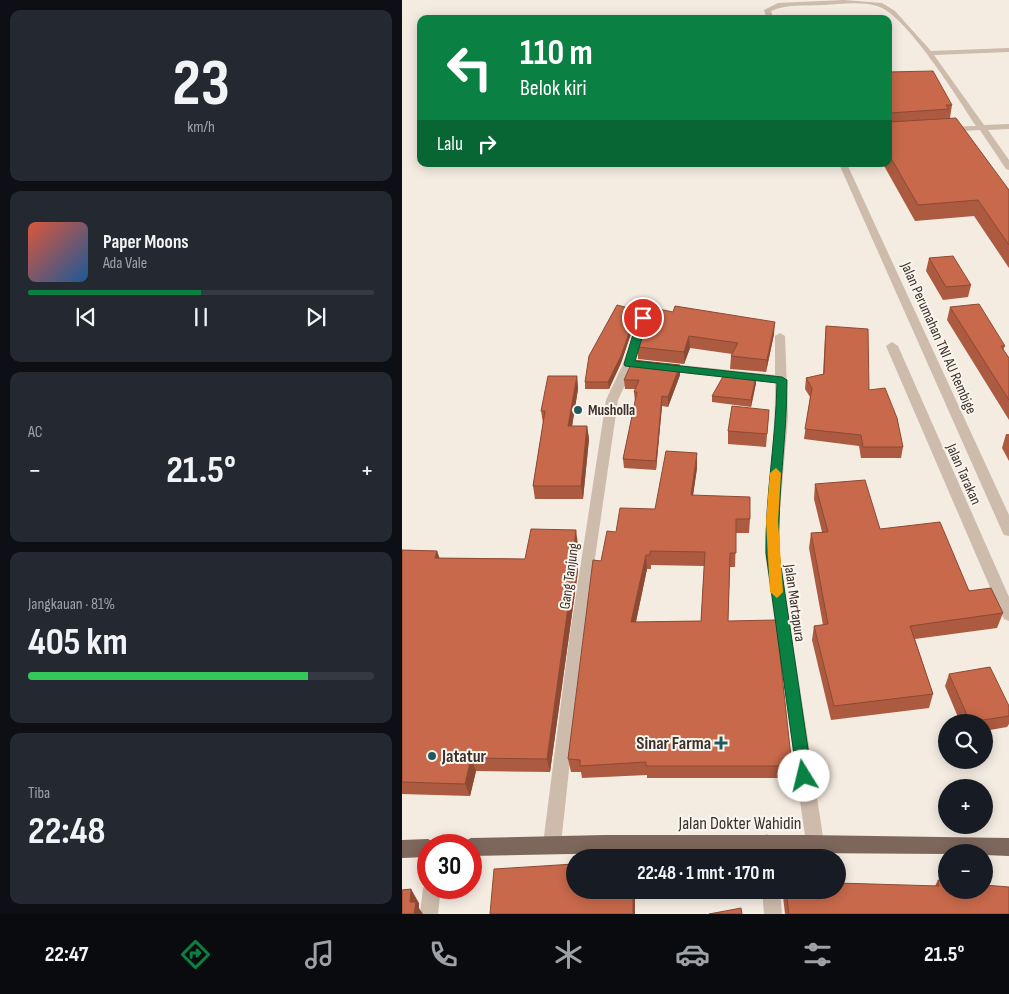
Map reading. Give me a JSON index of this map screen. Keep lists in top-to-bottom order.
{
  "streets": {
    "main road": ["Jalan Dokter Wahidin"],
    "street": [
      "Jalan Perumahan TNI AU Rembige",
      "Jalan Tarakan",
      "Gang Tanjung",
      "Jalan Martapura"
    ]
  },
  "crossings": [
    ["Gang Tanjung", "Jalan Dokter Wahidin"],
    ["Jalan Martapura", "Jalan Dokter Wahidin"]
  ],
  "places": {
    "other": ["Musholla", "Jatatur"],
    "health": ["Sinar Farma"]
  },
  "page": {
    "tile": [
      ["23", "km/h"],
      "AC",
      ["Jangkauan · 81%", "405 km"],
      ["Tiba", "22:48"]
    ],
    "turn": ["110 m", "Belok kiri"],
    "then": "Lalu",
    "song": ["Paper Moons", "Ada Vale"],
    "heat": ["−", "21.5°", "+"],
    "map_buttons": ["+", "−"],
    "limit": "30",
    "trip": "22:48 · 1 mnt · 170 m",
    "tabs": ["22:47", "21.5°"]
  }
}
